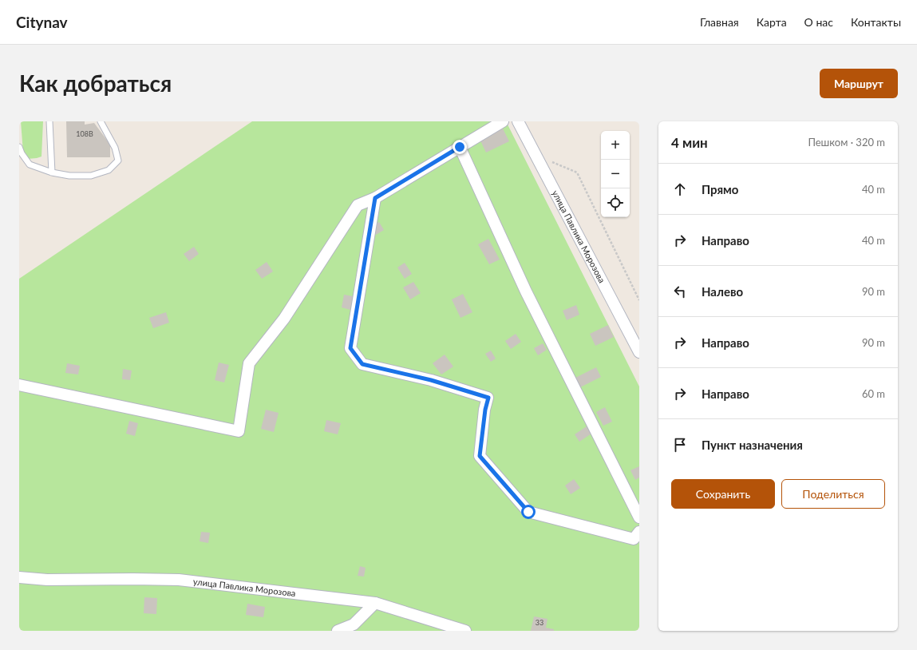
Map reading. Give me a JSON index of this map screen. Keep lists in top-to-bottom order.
{
  "streets": {
    "street": ["улица Павлика Морозова"]
  },
  "house_numbers": ["108В", "33"],
  "page": {
    "header": "Citynav",
    "nav": [
      "Главная",
      "Карта",
      "О нас",
      "Контакты"
    ],
    "buttons": [
      "Маршрут",
      ["Сохранить", "Поделиться"]
    ],
    "title": "Как добраться",
    "heading": ["4 мин", "Пешком · 320 m"],
    "map_buttons": ["+", "−"],
    "list": [
      ["Прямо", "40 m"],
      ["Направо", "40 m"],
      ["Налево", "90 m"],
      ["Направо", "90 m"],
      ["Направо", "60 m"],
      "Пункт назначения"
    ]
  }
}
